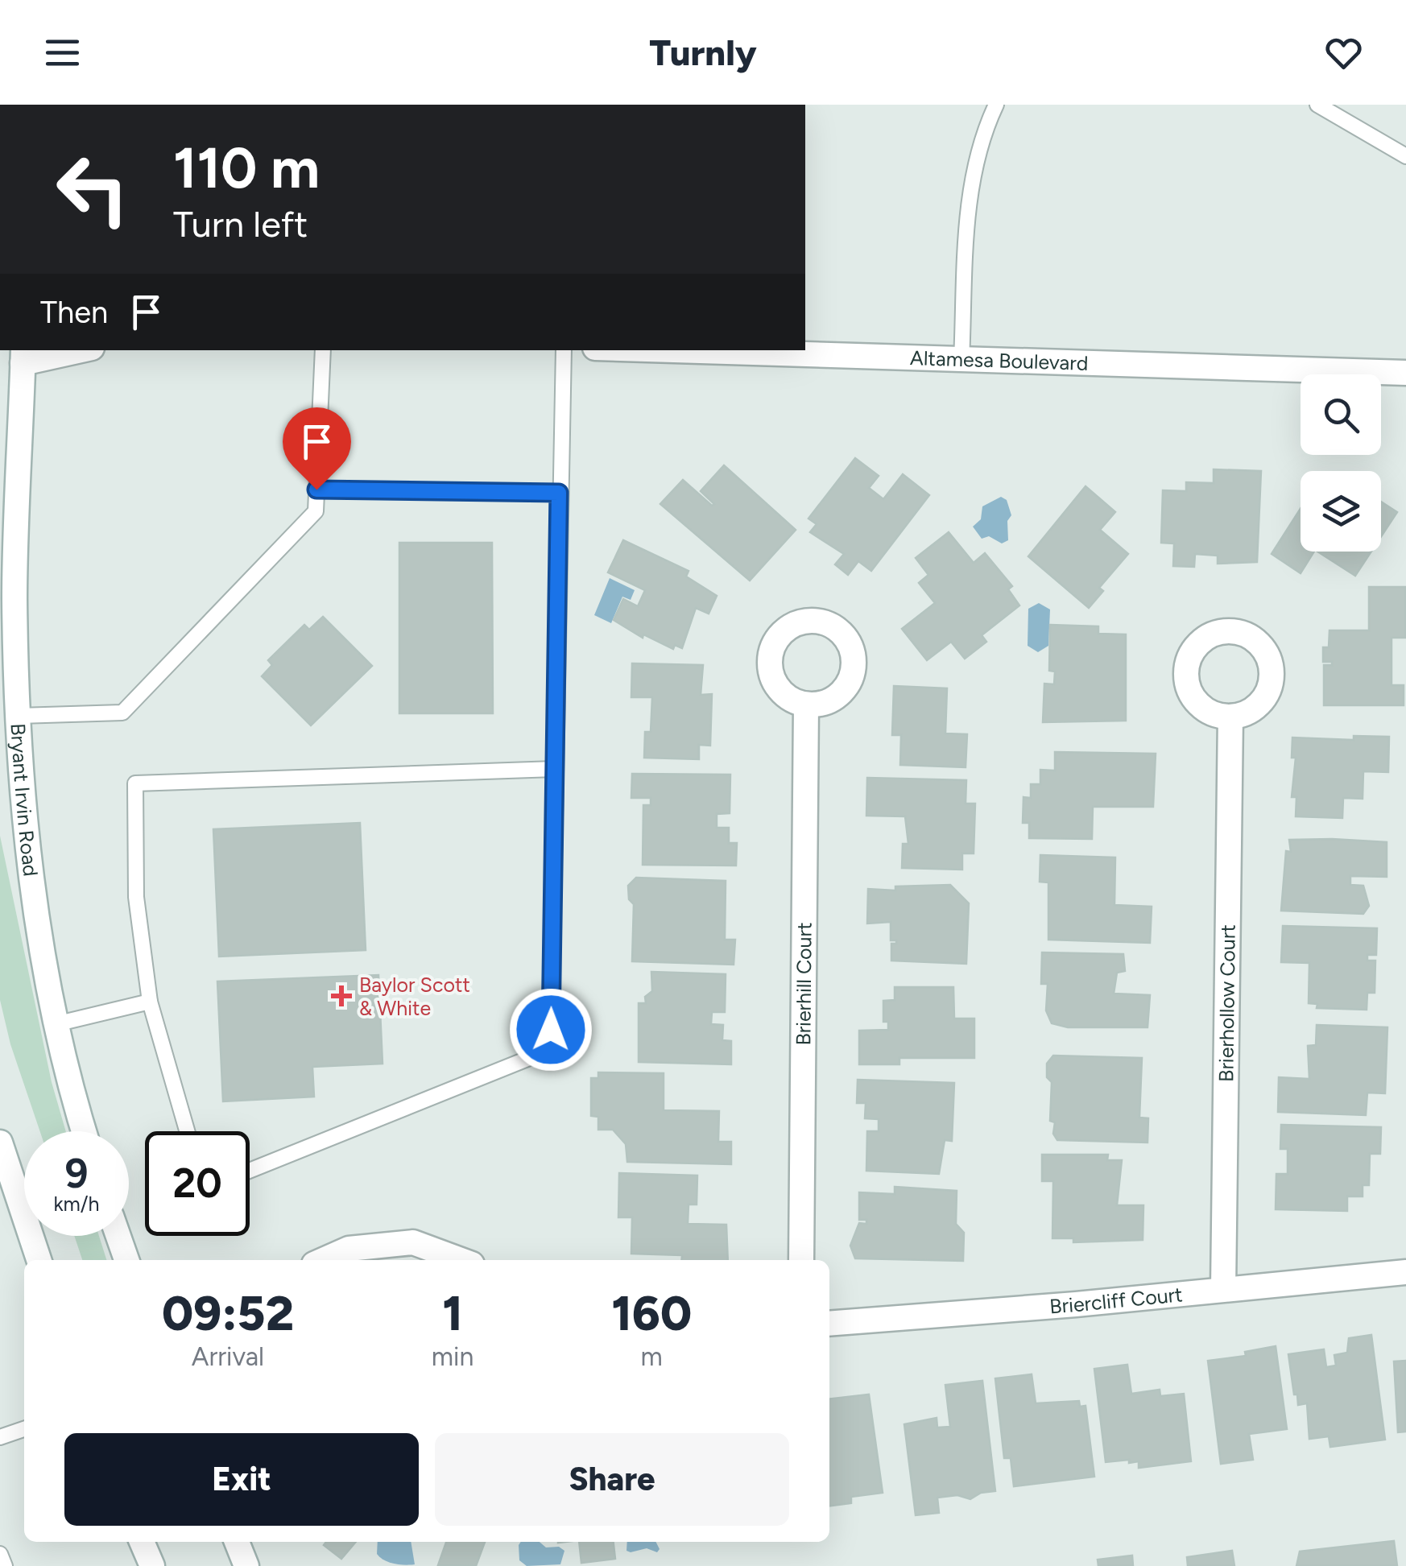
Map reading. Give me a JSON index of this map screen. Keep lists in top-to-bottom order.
{
  "streets": {
    "street": [
      "Altamesa Boulevard",
      "Bryant Irvin Road",
      "Brierhill Court",
      "Brierhollow Court",
      "Briercliff Court"
    ]
  },
  "crossings": [
    ["Brierhollow Court", "Briercliff Court"]
  ],
  "places": {
    "health": ["Baylor Scott & White"]
  },
  "page": {
    "header": "Turnly",
    "turn": ["110 m", "Turn left"],
    "then": "Then",
    "speed": "9 km/h",
    "limit": "20",
    "eta": [
      "09:52",
      "Arrival",
      "1",
      "min",
      "160",
      "m"
    ],
    "buttons": ["Exit", "Share"]
  }
}
